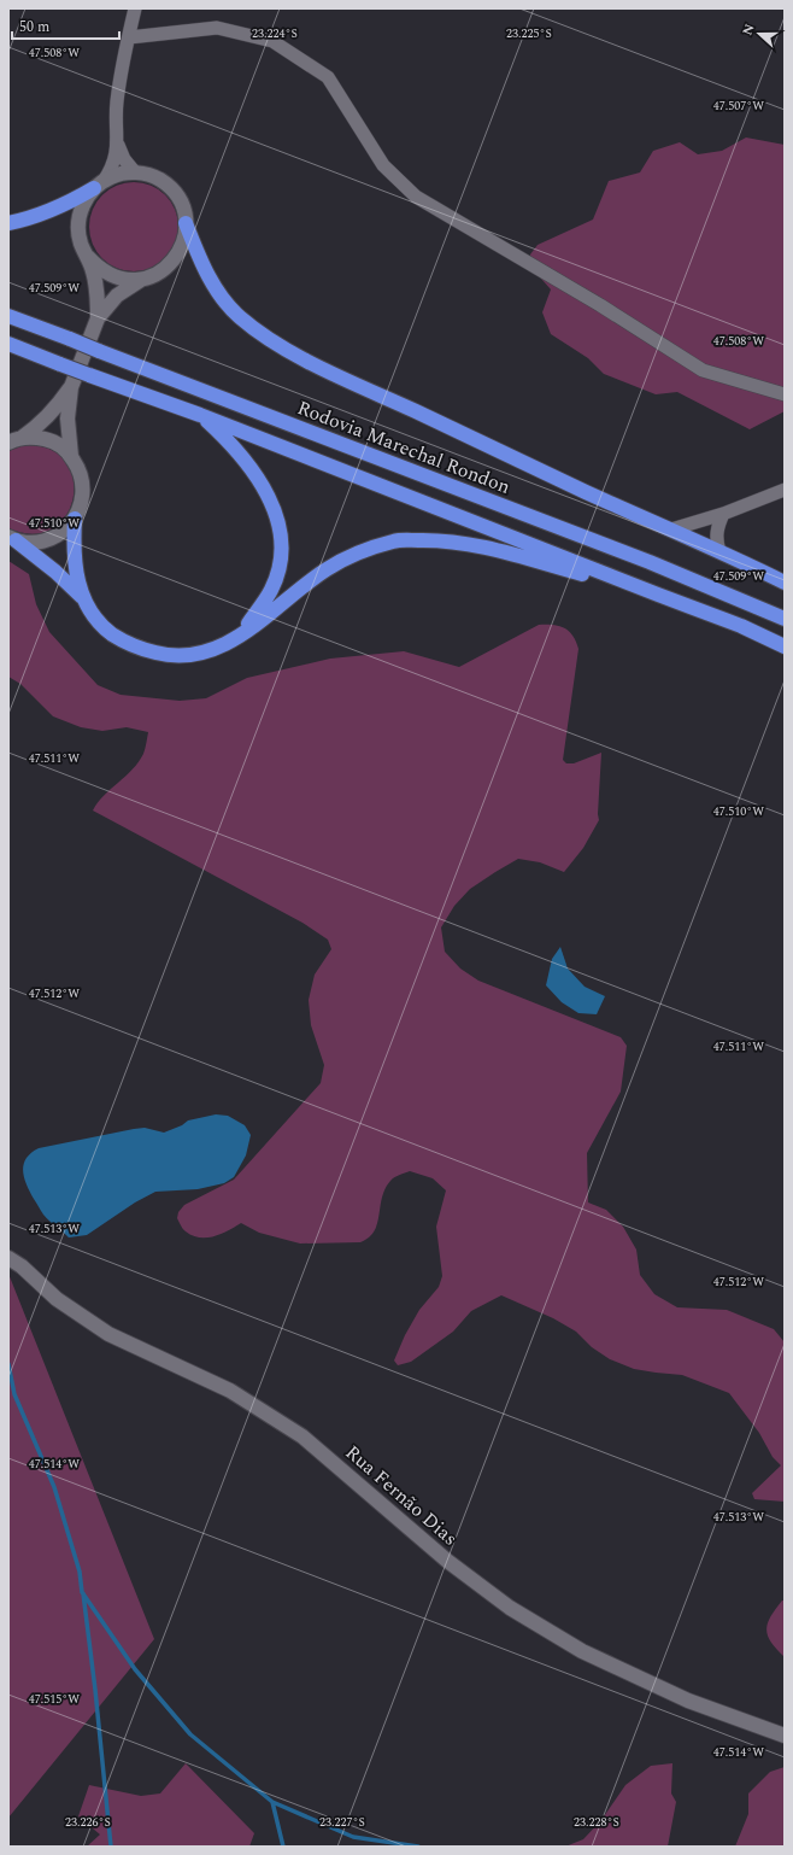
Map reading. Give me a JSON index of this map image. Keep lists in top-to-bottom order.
{
  "streets": {
    "highway": ["Rodovia Marechal Rondon"],
    "street": ["Rua Fernão Dias"]
  },
  "scale_bar": "50 m",
  "north": "left",
  "coordinates": [
    "23.224°S",
    "23.225°S",
    "47.508°W",
    "47.507°W",
    "47.509°W",
    "47.510°W",
    "47.511°W",
    "47.512°W",
    "47.513°W",
    "47.514°W",
    "47.515°W",
    "23.226°S",
    "23.227°S",
    "23.228°S"
  ]
}
